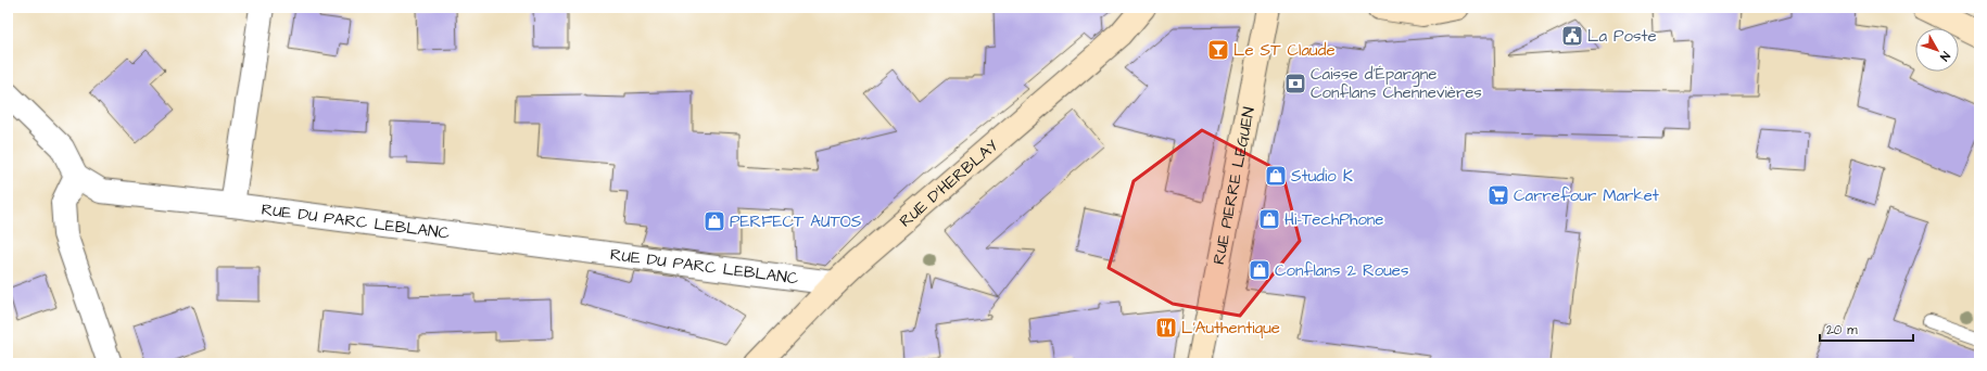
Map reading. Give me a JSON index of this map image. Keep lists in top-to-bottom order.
{
  "streets": {
    "main road": ["RUE D'HERBLAY", "RUE PIERRE LEGUEN"],
    "street": ["RUE DU PARC LEBLANC"]
  },
  "crossings": [
    ["RUE D'HERBLAY", "RUE DU PARC LEBLANC"]
  ],
  "places": {
    "public building": ["La Poste"],
    "bar": ["Le ST Claude"],
    "bank": ["Caisse d'Épargne Conflans Chennevières"],
    "shop": [
      "Studio K",
      "Hi-TechPhone",
      "PERFECT AUTOS",
      "Conflans 2 Roues"
    ],
    "supermarket": ["Carrefour Market"],
    "restaurant": ["L’Authentique"]
  },
  "scale_bar": "20 m",
  "north": "bottom right"
}
